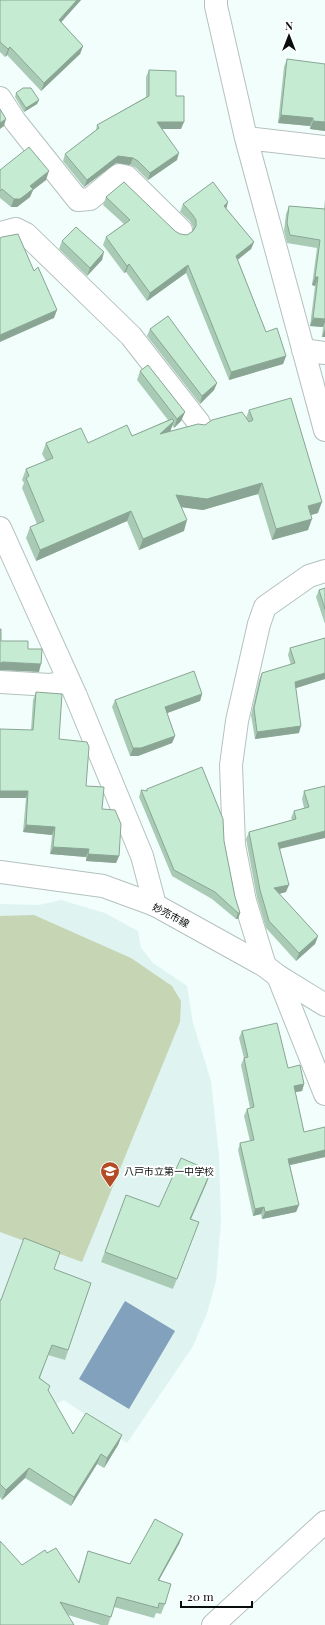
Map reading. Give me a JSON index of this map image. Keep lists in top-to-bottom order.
{
  "streets": {
    "street": ["妙売市線"]
  },
  "places": {
    "school or university": ["八戸市立第一中学校"]
  },
  "scale_bar": "20 m",
  "north": "top"
}
